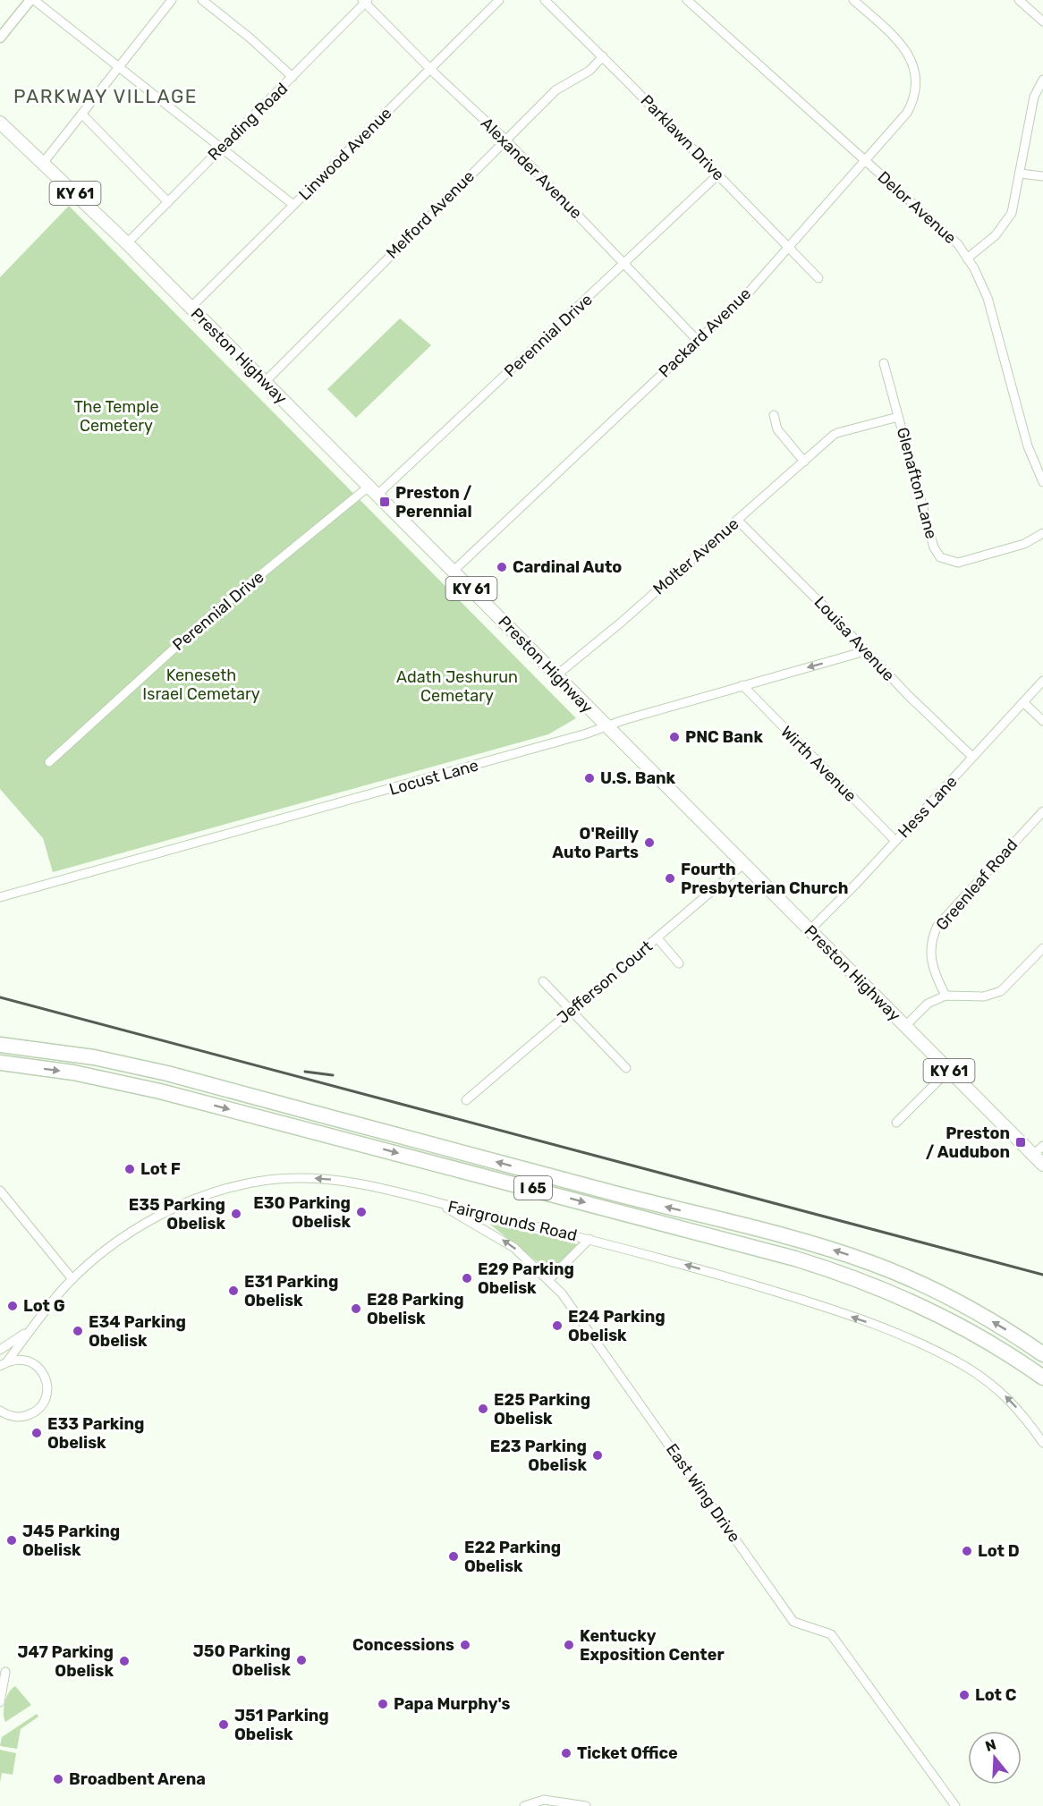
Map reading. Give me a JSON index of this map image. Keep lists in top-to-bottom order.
{
  "streets": {
    "highway": ["I 65"],
    "main road": ["KY 61", "Preston Highway"],
    "street": [
      "Reading Road",
      "Parklawn Drive",
      "Linwood Avenue",
      "Alexander Avenue",
      "Delor Avenue",
      "Melford Avenue",
      "Packard Avenue",
      "Perennial Drive",
      "Glenafton Lane",
      "Molter Avenue",
      "Louisa Avenue",
      "Wirth Avenue",
      "Locust Lane",
      "Hess Lane",
      "Greenleaf Road",
      "Jefferson Court",
      "Fairgrounds Road",
      "East Wing Drive"
    ]
  },
  "crossings": [
    ["Reading Road", "Alexander Avenue"],
    ["Reading Road", "Preston Highway"],
    ["Parklawn Drive", "Melford Avenue"],
    ["Parklawn Drive", "Packard Avenue"],
    ["Parklawn Drive", "Perennial Drive"],
    ["Linwood Avenue", "Alexander Avenue"],
    ["Linwood Avenue", "Preston Highway"],
    ["Alexander Avenue", "Melford Avenue"],
    ["Alexander Avenue", "Packard Avenue"],
    ["Alexander Avenue", "Perennial Drive"],
    ["Delor Avenue", "Packard Avenue"],
    ["Melford Avenue", "Preston Highway"],
    ["Packard Avenue", "Preston Highway"],
    ["Perennial Drive", "Preston Highway"],
    ["Preston Highway", "Molter Avenue"],
    ["Preston Highway", "Locust Lane"],
    ["Preston Highway", "Hess Lane"],
    ["Preston Highway", "Jefferson Court"],
    ["Glenafton Lane", "Molter Avenue"],
    ["Molter Avenue", "Louisa Avenue"],
    ["Louisa Avenue", "Locust Lane"],
    ["Louisa Avenue", "Hess Lane"],
    ["Wirth Avenue", "Locust Lane"],
    ["Wirth Avenue", "Hess Lane"],
    ["Fairgrounds Road", "East Wing Drive"]
  ],
  "one_way": ["Fairgrounds Road"],
  "districts": ["PARKWAY VILLAGE"],
  "parks": ["The Temple Cemetery", "Keneseth Israel Cemetary", "Adath Jeshurun Cemetary"],
  "places": {
    "transit": ["Preston / Perennial", "Preston / Audubon"],
    "other": [
      "Cardinal Auto",
      "PNC Bank",
      "U.S. Bank",
      "O'Reilly Auto Parts",
      "Fourth Presbyterian Church",
      "Lot F",
      "E30 Parking Obelisk",
      "E35 Parking Obelisk",
      "E29 Parking Obelisk",
      "E31 Parking Obelisk",
      "Lot G",
      "E28 Parking Obelisk",
      "E24 Parking Obelisk",
      "E34 Parking Obelisk",
      "E25 Parking Obelisk",
      "E33 Parking Obelisk",
      "E23 Parking Obelisk",
      "J45 Parking Obelisk",
      "Lot D",
      "E22 Parking Obelisk",
      "Concessions",
      "Kentucky Exposition Center",
      "J50 Parking Obelisk",
      "J47 Parking Obelisk",
      "Lot C",
      "Papa Murphy's",
      "J51 Parking Obelisk",
      "Ticket Office",
      "Broadbent Arena"
    ]
  },
  "north": "top"
}
